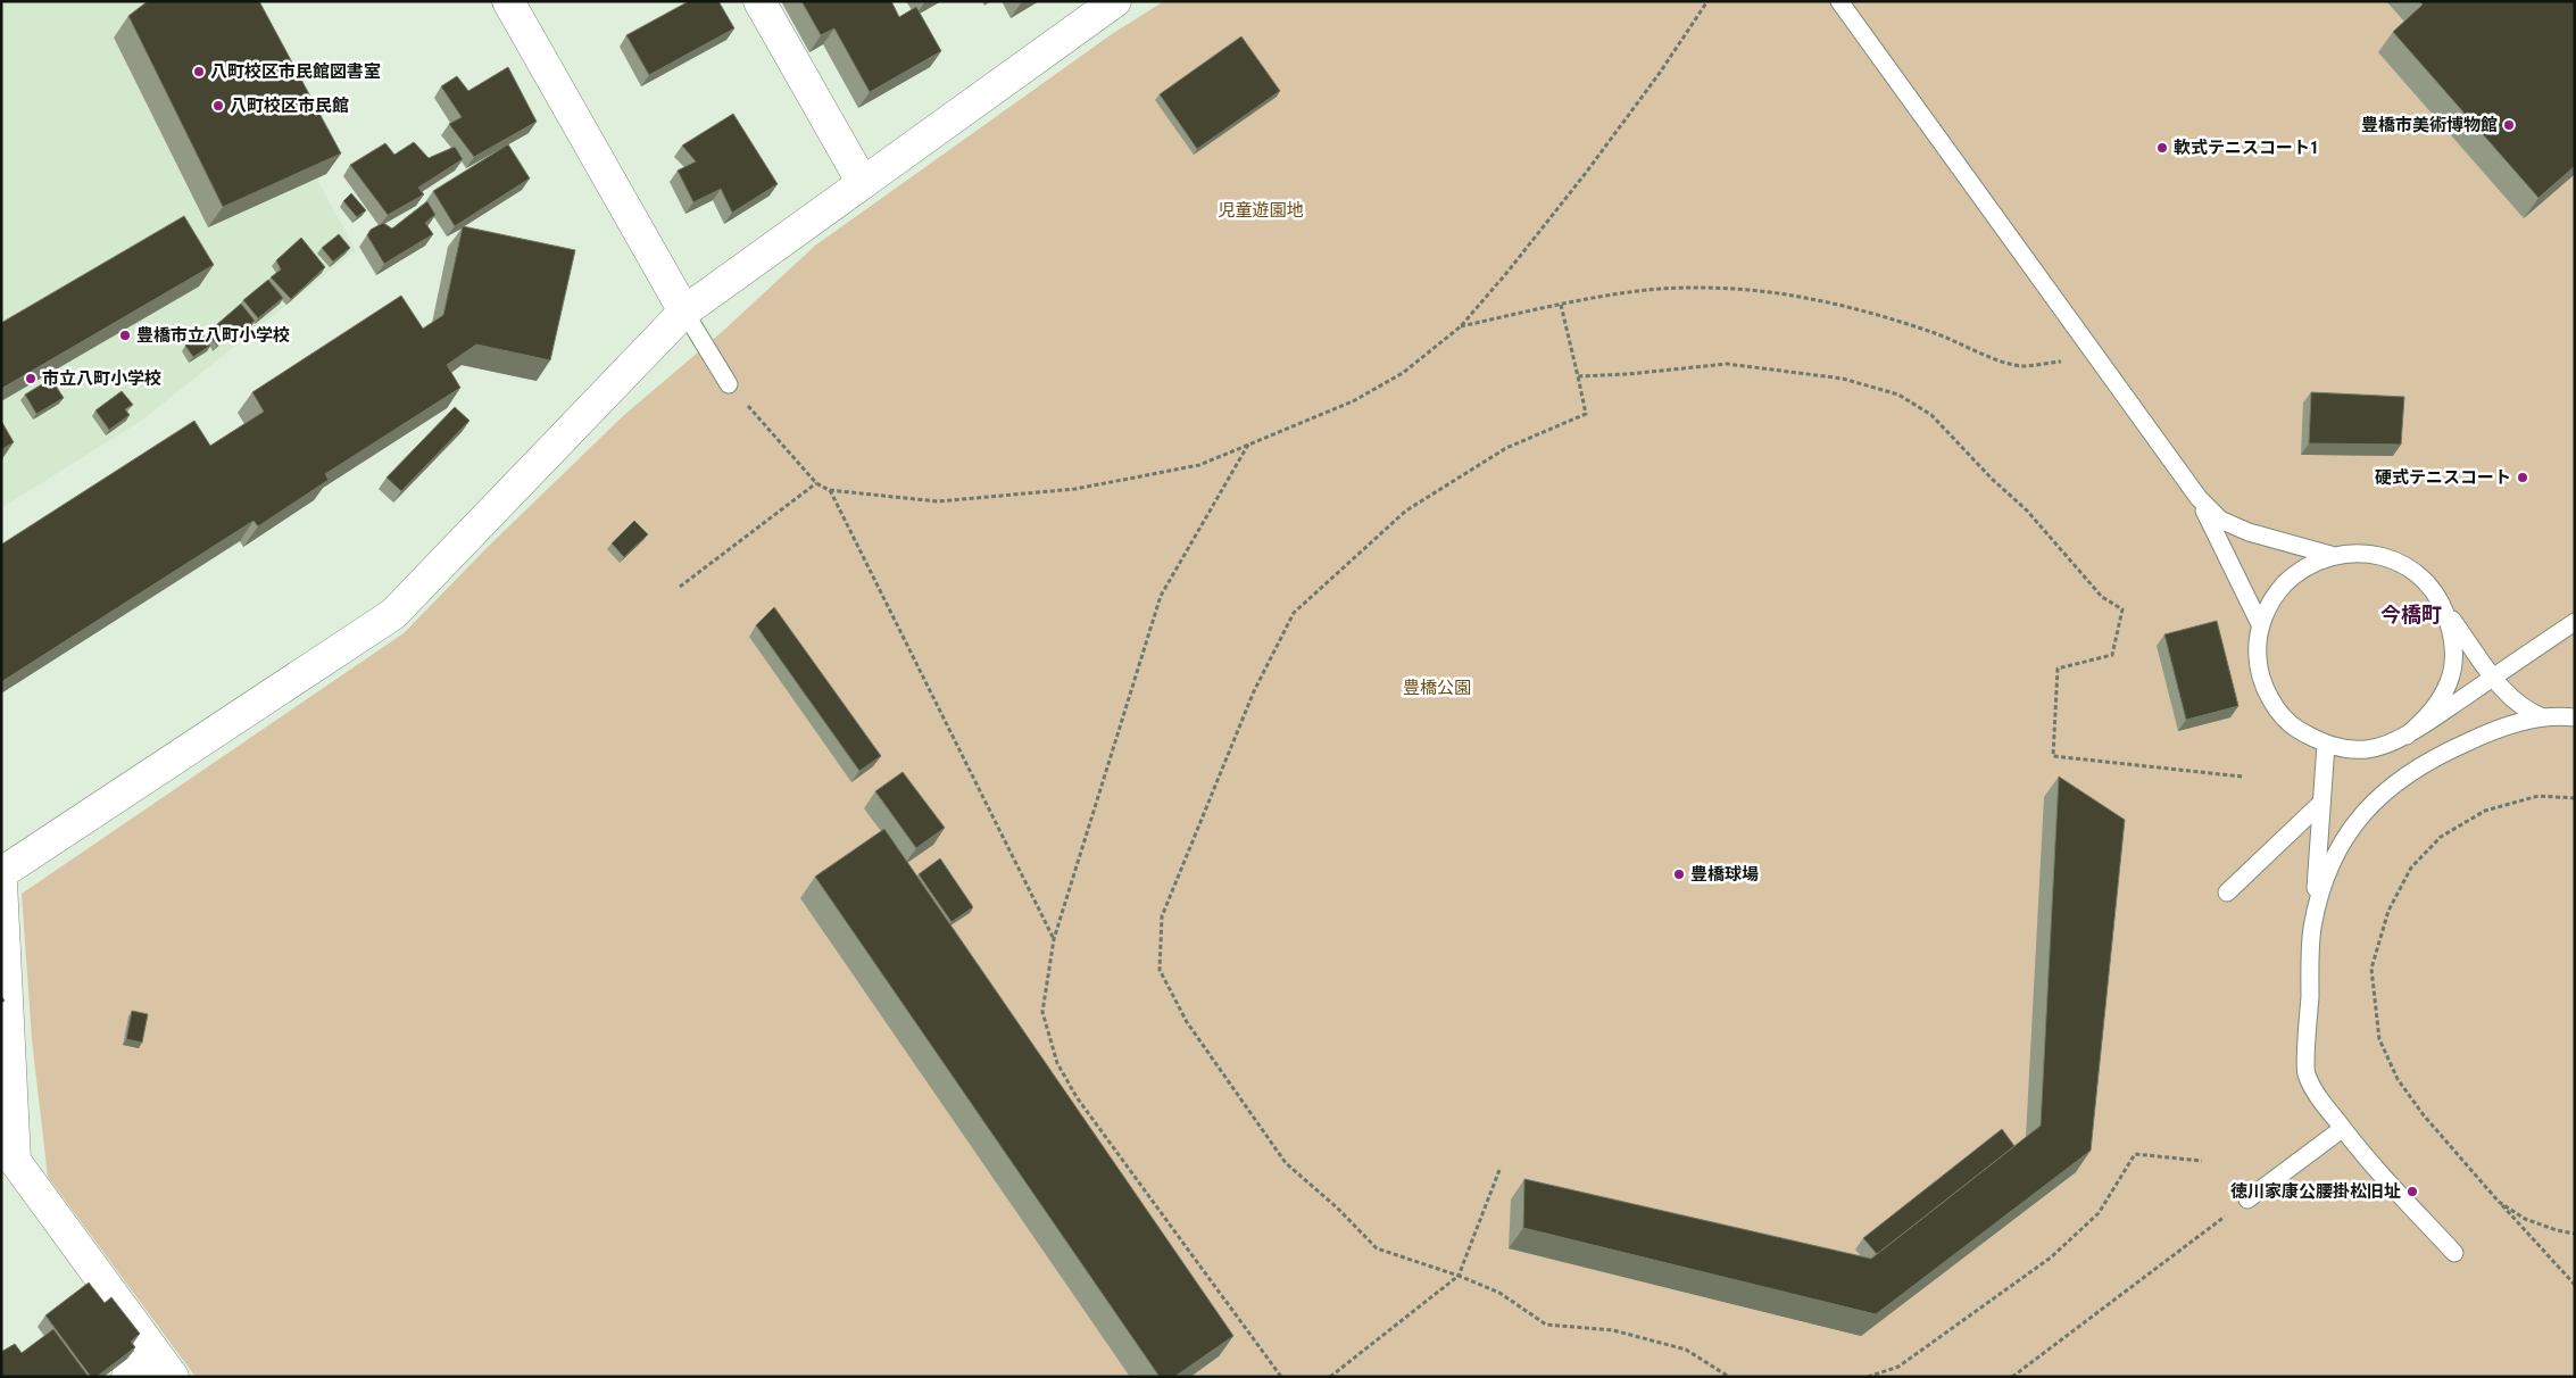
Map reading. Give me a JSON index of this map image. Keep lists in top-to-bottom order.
{
  "districts": ["今橋町"],
  "parks": ["児童遊園地", "豊橋公園"],
  "places": [
    "八町校区市民館図書室",
    "八町校区市民館",
    "豊橋市美術博物館",
    "軟式テニスコート1",
    "豊橋市立八町小学校",
    "市立八町小学校",
    "硬式テニスコート",
    "豊橋球場",
    "徳川家康公腰掛松旧址"
  ]
}
